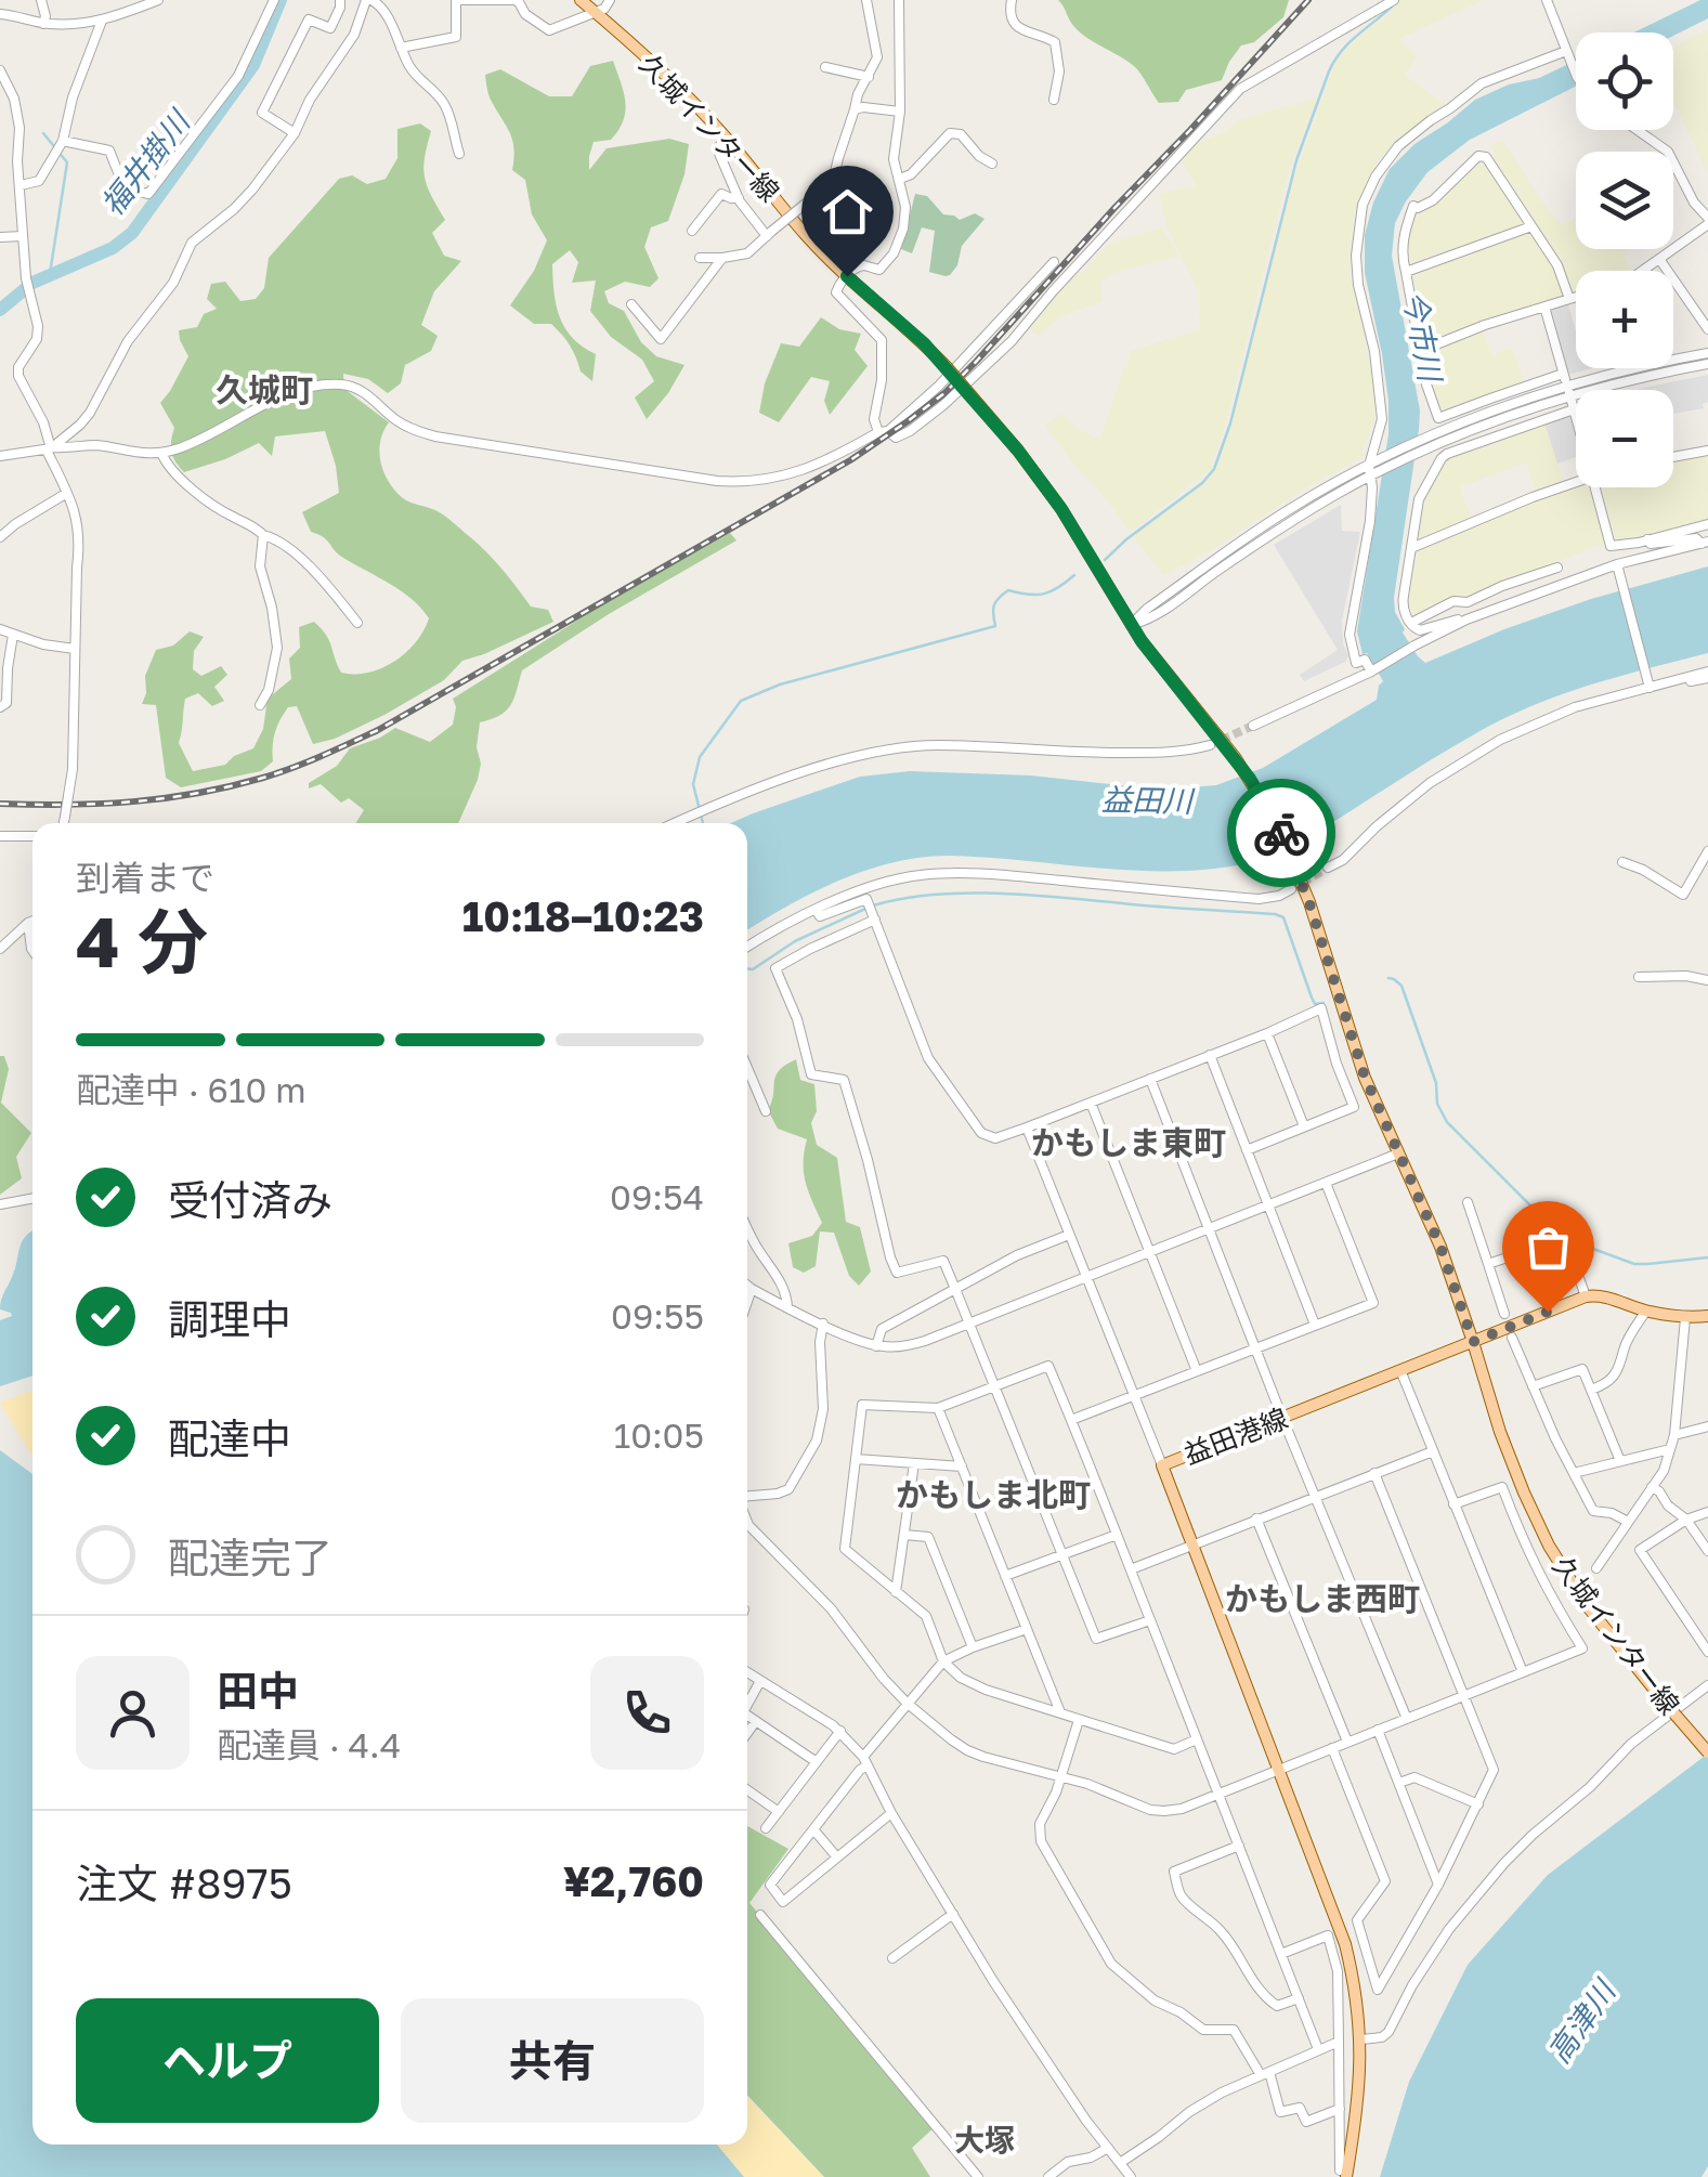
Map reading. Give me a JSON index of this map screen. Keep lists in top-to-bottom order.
{
  "streets": {
    "main road": ["久城インター線", "益田港線"]
  },
  "crossings": [
    ["久城インター線", "益田港線"]
  ],
  "districts": [
    "久城町",
    "かもしま東町",
    "かもしま北町",
    "かもしま西町",
    "大塚"
  ],
  "water": [
    "福井掛川",
    "今市川",
    "益田川",
    "高津川"
  ],
  "page": {
    "map_buttons": ["+", "−"],
    "heading": ["4 分", "到着まで", "10:18–10:23"],
    "panel": [
      "田中",
      "配達員 · 4.4",
      "注文 #8975",
      "¥2,760"
    ],
    "bar": "配達中 · 610 m",
    "list": [
      ["受付済み", "09:54"],
      ["調理中", "09:55"],
      ["配達中", "10:05"],
      "配達完了"
    ],
    "buttons": ["ヘルプ", "共有"]
  }
}
